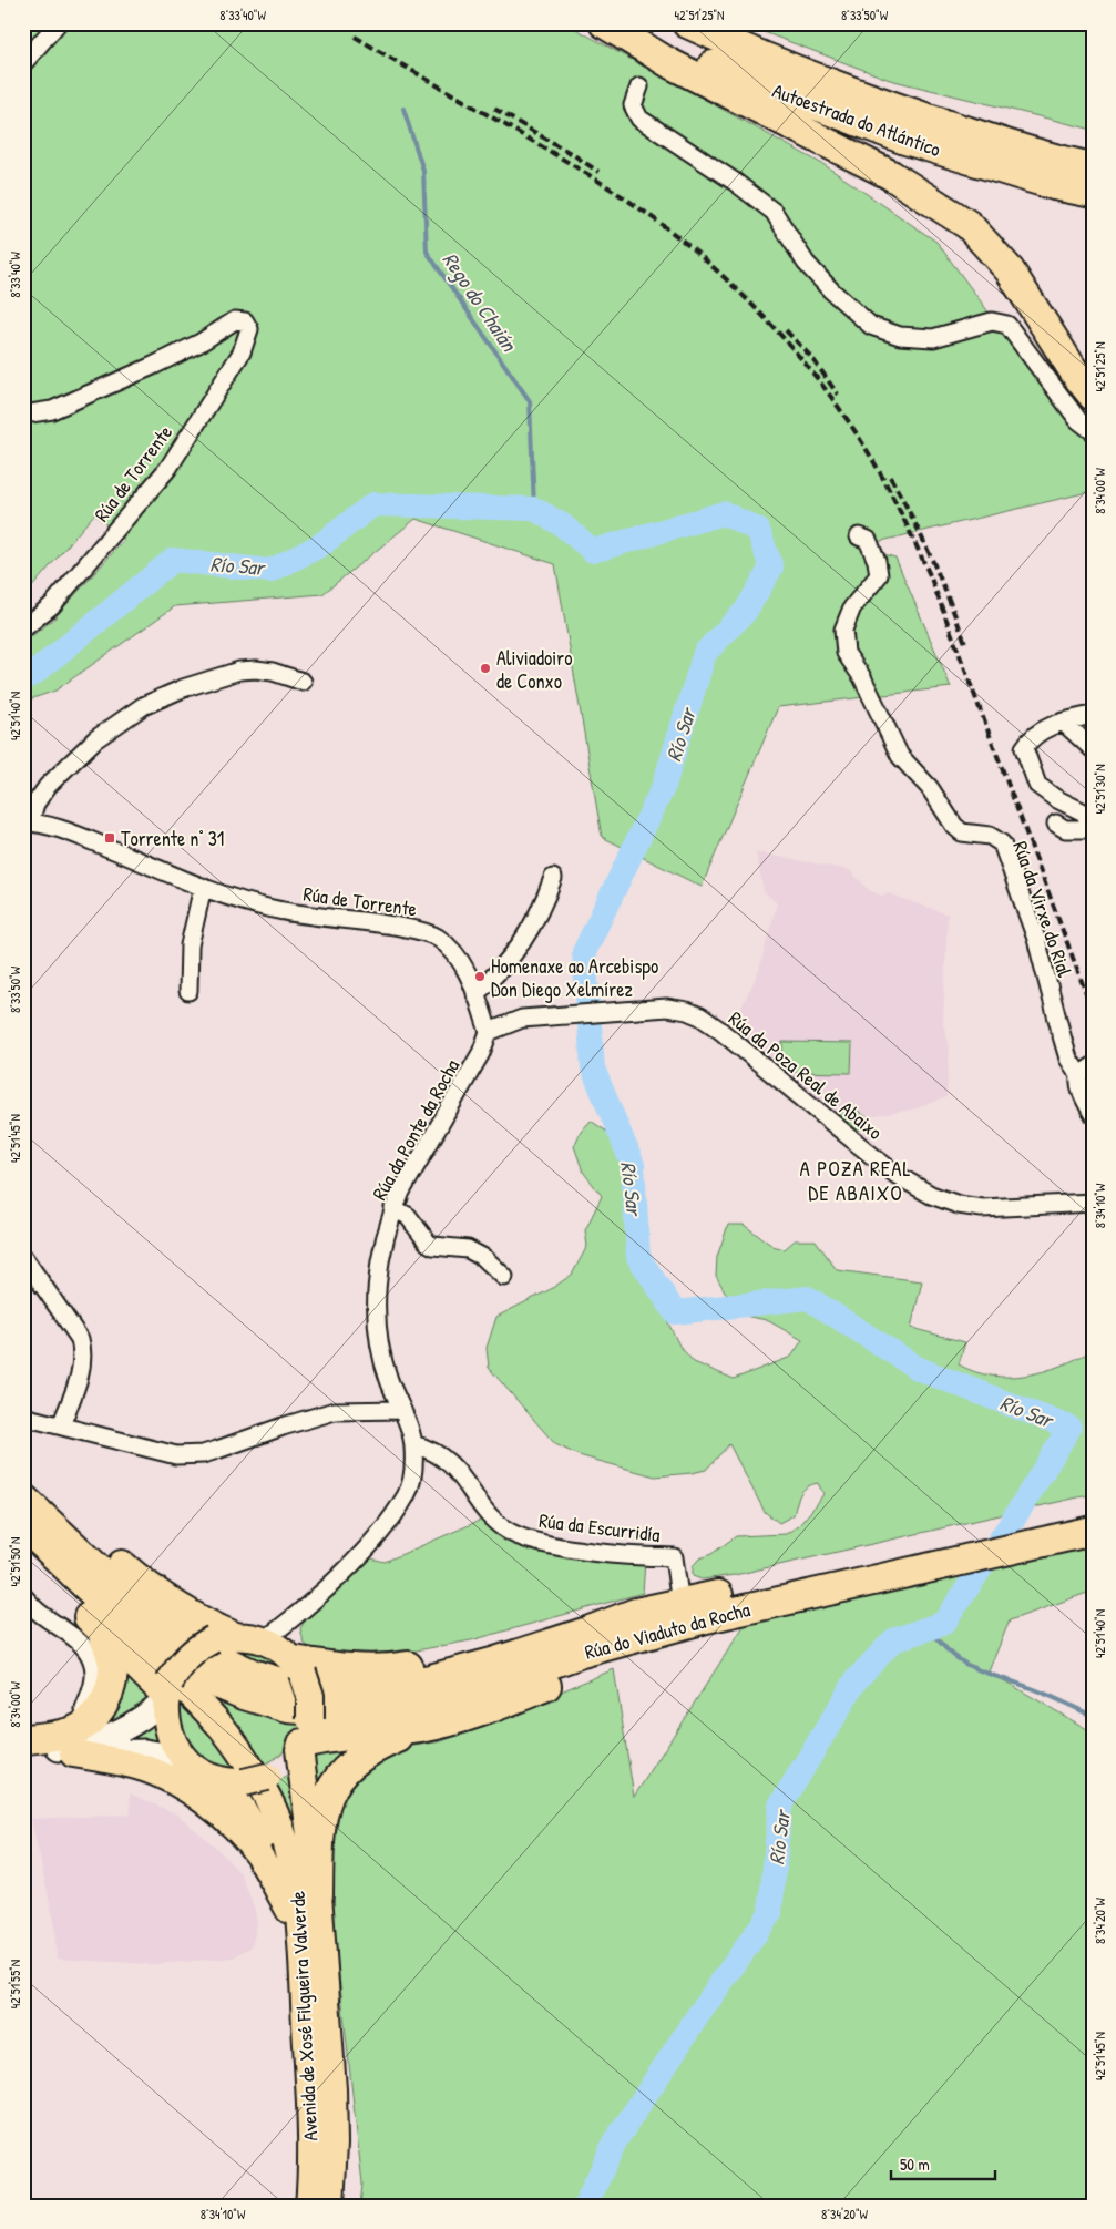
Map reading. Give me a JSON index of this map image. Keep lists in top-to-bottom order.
{
  "streets": {
    "highway": ["Autoestrada do Atlántico", "Rúa do Viaduto da Rocha"],
    "main road": ["Avenida de Xosé Filgueira Valverde"],
    "street": [
      "Rúa de Torrente",
      "Rúa da Virxe do Rial",
      "Rúa da Poza Real de Abaixo",
      "Rúa da Ponte da Rocha",
      "Rúa da Escurridía"
    ]
  },
  "crossings": [
    ["Rúa de Torrente", "Rúa da Poza Real de Abaixo"],
    ["Rúa de Torrente", "Rúa da Ponte da Rocha"],
    ["Rúa da Poza Real de Abaixo", "Rúa da Ponte da Rocha"],
    ["Rúa da Ponte da Rocha", "Rúa da Escurridía"],
    ["Rúa da Escurridía", "Rúa do Viaduto da Rocha"]
  ],
  "districts": ["A POZA REAL DE ABAIXO"],
  "water": ["Rego do Chaián", "Río Sar"],
  "places": {
    "other": ["Aliviadoiro de Conxo", "Homenaxe ao Arcebispo Don Diego Xelmírez"],
    "transit": ["Torrente n° 31"]
  },
  "scale_bar": "50 m",
  "coordinates": [
    "8°33'40\"W",
    "42°51'25\"N",
    "8°33'50\"W",
    "8°34'00\"W",
    "42°51'40\"N",
    "42°51'30\"N",
    "42°51'45\"N",
    "8°34'10\"W",
    "42°51'50\"N",
    "8°34'20\"W",
    "42°51'55\"N"
  ]
}
